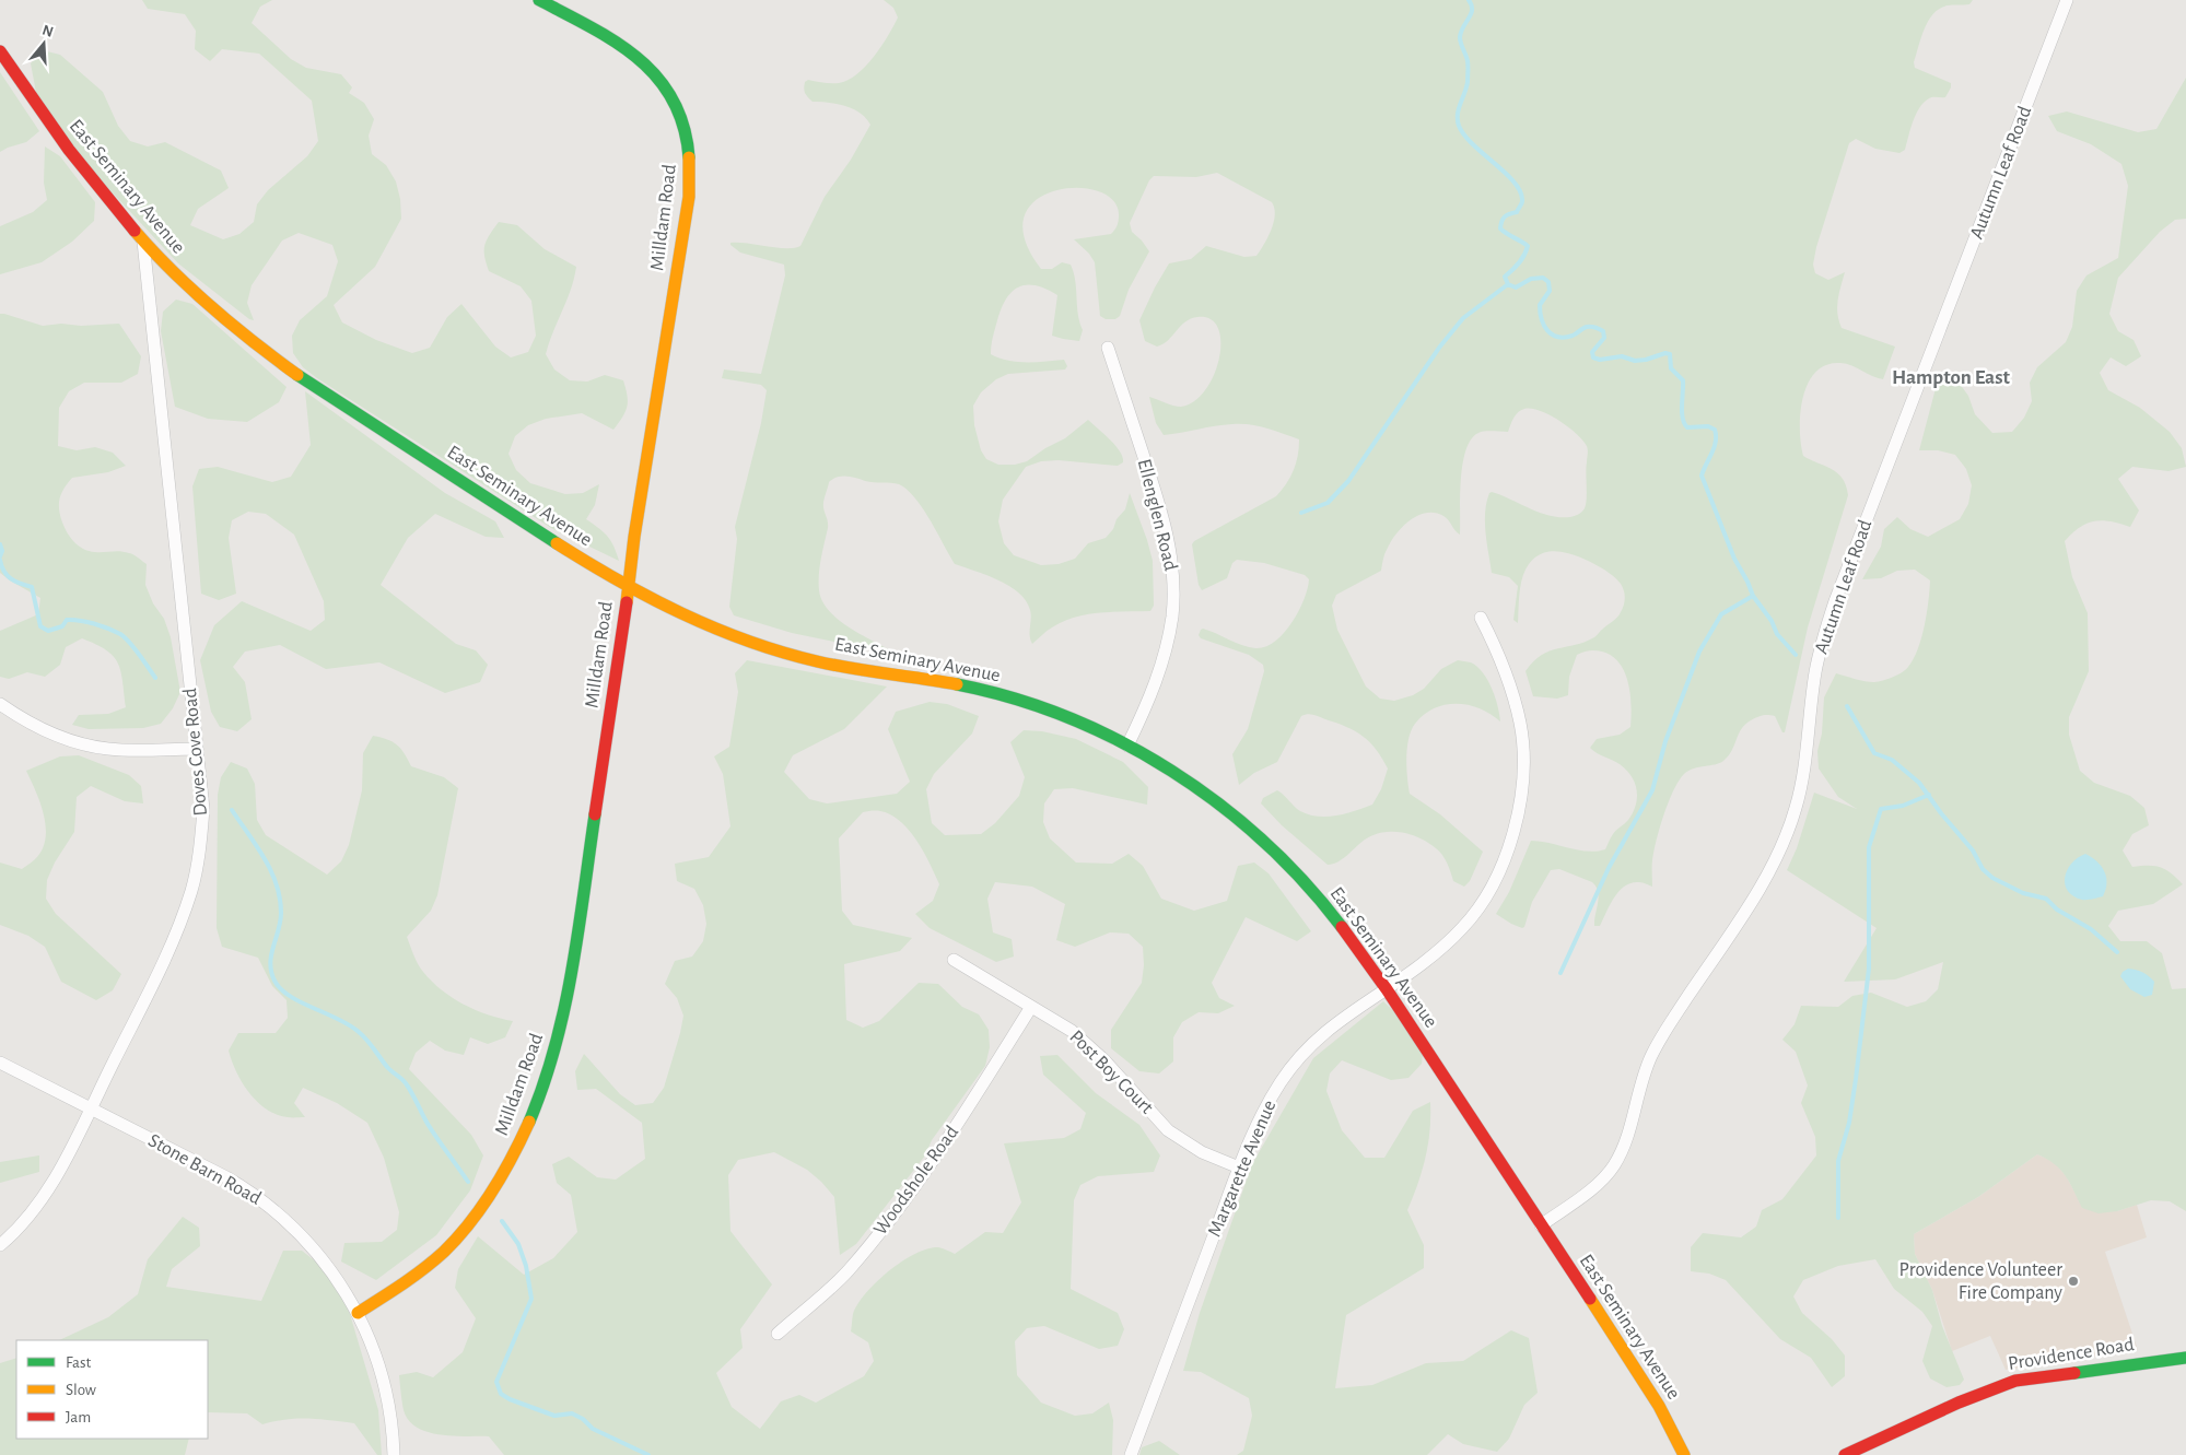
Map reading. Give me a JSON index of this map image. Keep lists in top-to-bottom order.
{
  "streets": {
    "street": [
      "Autumn Leaf Road",
      "East Seminary Avenue",
      "Milldam Road",
      "Ellenglen Road",
      "Doves Cove Road",
      "Post Boy Court",
      "Margarette Avenue",
      "Stone Barn Road",
      "Woodshole Road",
      "Providence Road"
    ]
  },
  "crossings": [
    ["Autumn Leaf Road", "East Seminary Avenue"],
    ["East Seminary Avenue", "Milldam Road"],
    ["East Seminary Avenue", "Ellenglen Road"],
    ["East Seminary Avenue", "Doves Cove Road"],
    ["East Seminary Avenue", "Margarette Avenue"],
    ["Milldam Road", "Stone Barn Road"],
    ["Doves Cove Road", "Stone Barn Road"],
    ["Post Boy Court", "Margarette Avenue"],
    ["Post Boy Court", "Woodshole Road"]
  ],
  "districts": ["Hampton East"],
  "places": ["Providence Volunteer Fire Company"],
  "legend": ["Fast", "Slow", "Jam"],
  "north": "top"
}
